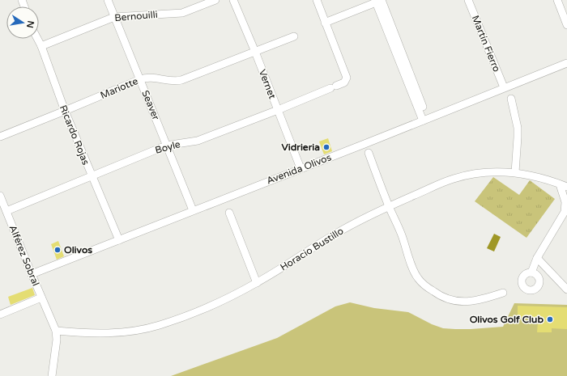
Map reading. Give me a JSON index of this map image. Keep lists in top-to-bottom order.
{
  "streets": {
    "street": [
      "Bernouilli",
      "Martín Fierro",
      "Vernet",
      "Mariotte",
      "Seaver",
      "Ricardo Rojas",
      "Boyle",
      "Avenida Olivos",
      "Horacio Bustillo",
      "Alférez Sobral"
    ]
  },
  "crossings": [
    ["Bernouilli", "Seaver"],
    ["Bernouilli", "Ricardo Rojas"],
    ["Martín Fierro", "Avenida Olivos"],
    ["Vernet", "Mariotte"],
    ["Vernet", "Boyle"],
    ["Vernet", "Avenida Olivos"],
    ["Mariotte", "Seaver"],
    ["Mariotte", "Ricardo Rojas"],
    ["Seaver", "Boyle"],
    ["Seaver", "Avenida Olivos"],
    ["Ricardo Rojas", "Boyle"],
    ["Ricardo Rojas", "Avenida Olivos"],
    ["Boyle", "Alférez Sobral"],
    ["Avenida Olivos", "Alférez Sobral"],
    ["Horacio Bustillo", "Alférez Sobral"]
  ],
  "places": ["Vidrieria", "Olivos", "Olivos Golf Club"],
  "north": "right"
}
